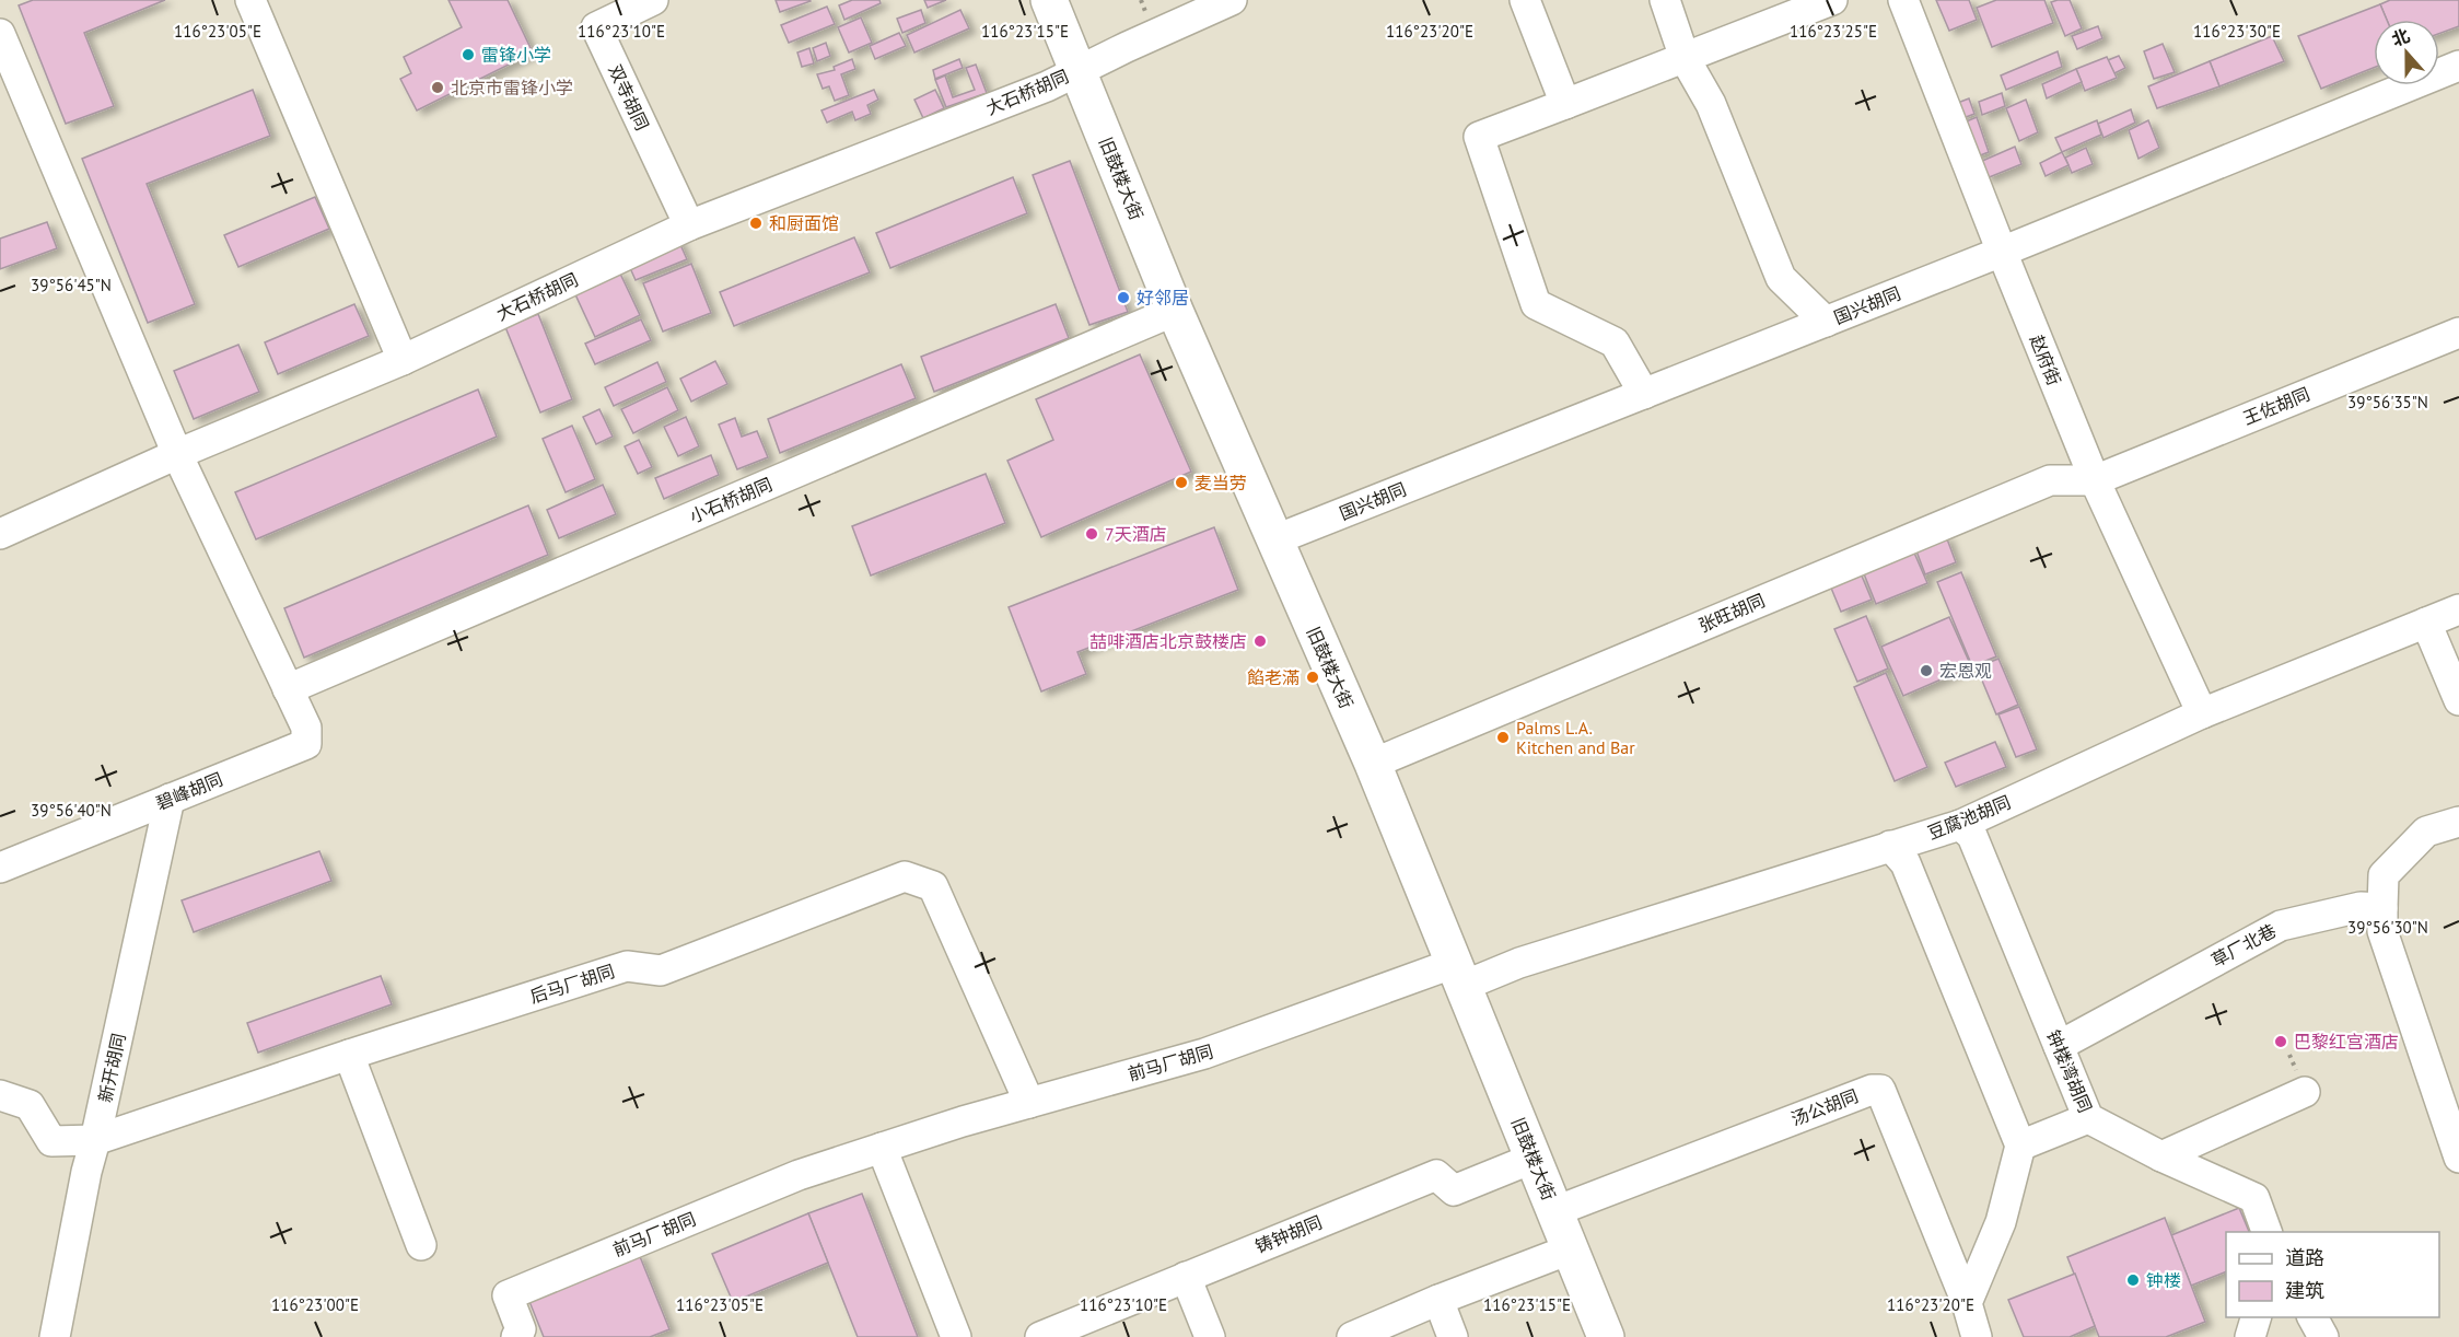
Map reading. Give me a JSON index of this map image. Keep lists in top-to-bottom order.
{
  "streets": {
    "main road": ["旧鼓楼大街"],
    "street": [
      "大石桥胡同",
      "双寺胡同",
      "国兴胡同",
      "赵府街",
      "王佐胡同",
      "小石桥胡同",
      "张旺胡同",
      "碧峰胡同",
      "豆腐池胡同",
      "草厂北巷",
      "后马厂胡同",
      "前马厂胡同",
      "新开胡同",
      "钟楼湾胡同",
      "汤公胡同",
      "铸钟胡同"
    ]
  },
  "crossings": [
    ["大石桥胡同", "双寺胡同"],
    ["大石桥胡同", "旧鼓楼大街"],
    ["旧鼓楼大街", "国兴胡同"],
    ["旧鼓楼大街", "小石桥胡同"],
    ["旧鼓楼大街", "张旺胡同"],
    ["旧鼓楼大街", "豆腐池胡同"],
    ["旧鼓楼大街", "前马厂胡同"],
    ["旧鼓楼大街", "汤公胡同"],
    ["旧鼓楼大街", "铸钟胡同"],
    ["国兴胡同", "赵府街"],
    ["赵府街", "王佐胡同"],
    ["赵府街", "张旺胡同"],
    ["赵府街", "豆腐池胡同"],
    ["王佐胡同", "张旺胡同"],
    ["小石桥胡同", "碧峰胡同"],
    ["碧峰胡同", "新开胡同"],
    ["豆腐池胡同", "前马厂胡同"],
    ["豆腐池胡同", "钟楼湾胡同"],
    ["草厂北巷", "钟楼湾胡同"],
    ["后马厂胡同", "前马厂胡同"],
    ["后马厂胡同", "新开胡同"]
  ],
  "places": [
    "雷锋小学",
    "北京市雷锋小学",
    "和厨面馆",
    "好邻居",
    "麦当劳",
    "7天酒店",
    "喆啡酒店北京鼓楼店",
    "宏恩观",
    "餡老滿",
    "Palms L.A. Kitchen and Bar",
    "巴黎红宫酒店",
    "钟楼"
  ],
  "legend": ["道路", "建筑"],
  "north": "top",
  "coordinates": [
    "116°23'05\"E",
    "116°23'10\"E",
    "116°23'15\"E",
    "116°23'20\"E",
    "116°23'25\"E",
    "116°23'30\"E",
    "39°56'45\"N",
    "39°56'35\"N",
    "39°56'40\"N",
    "39°56'30\"N",
    "116°23'00\"E"
  ]
}
